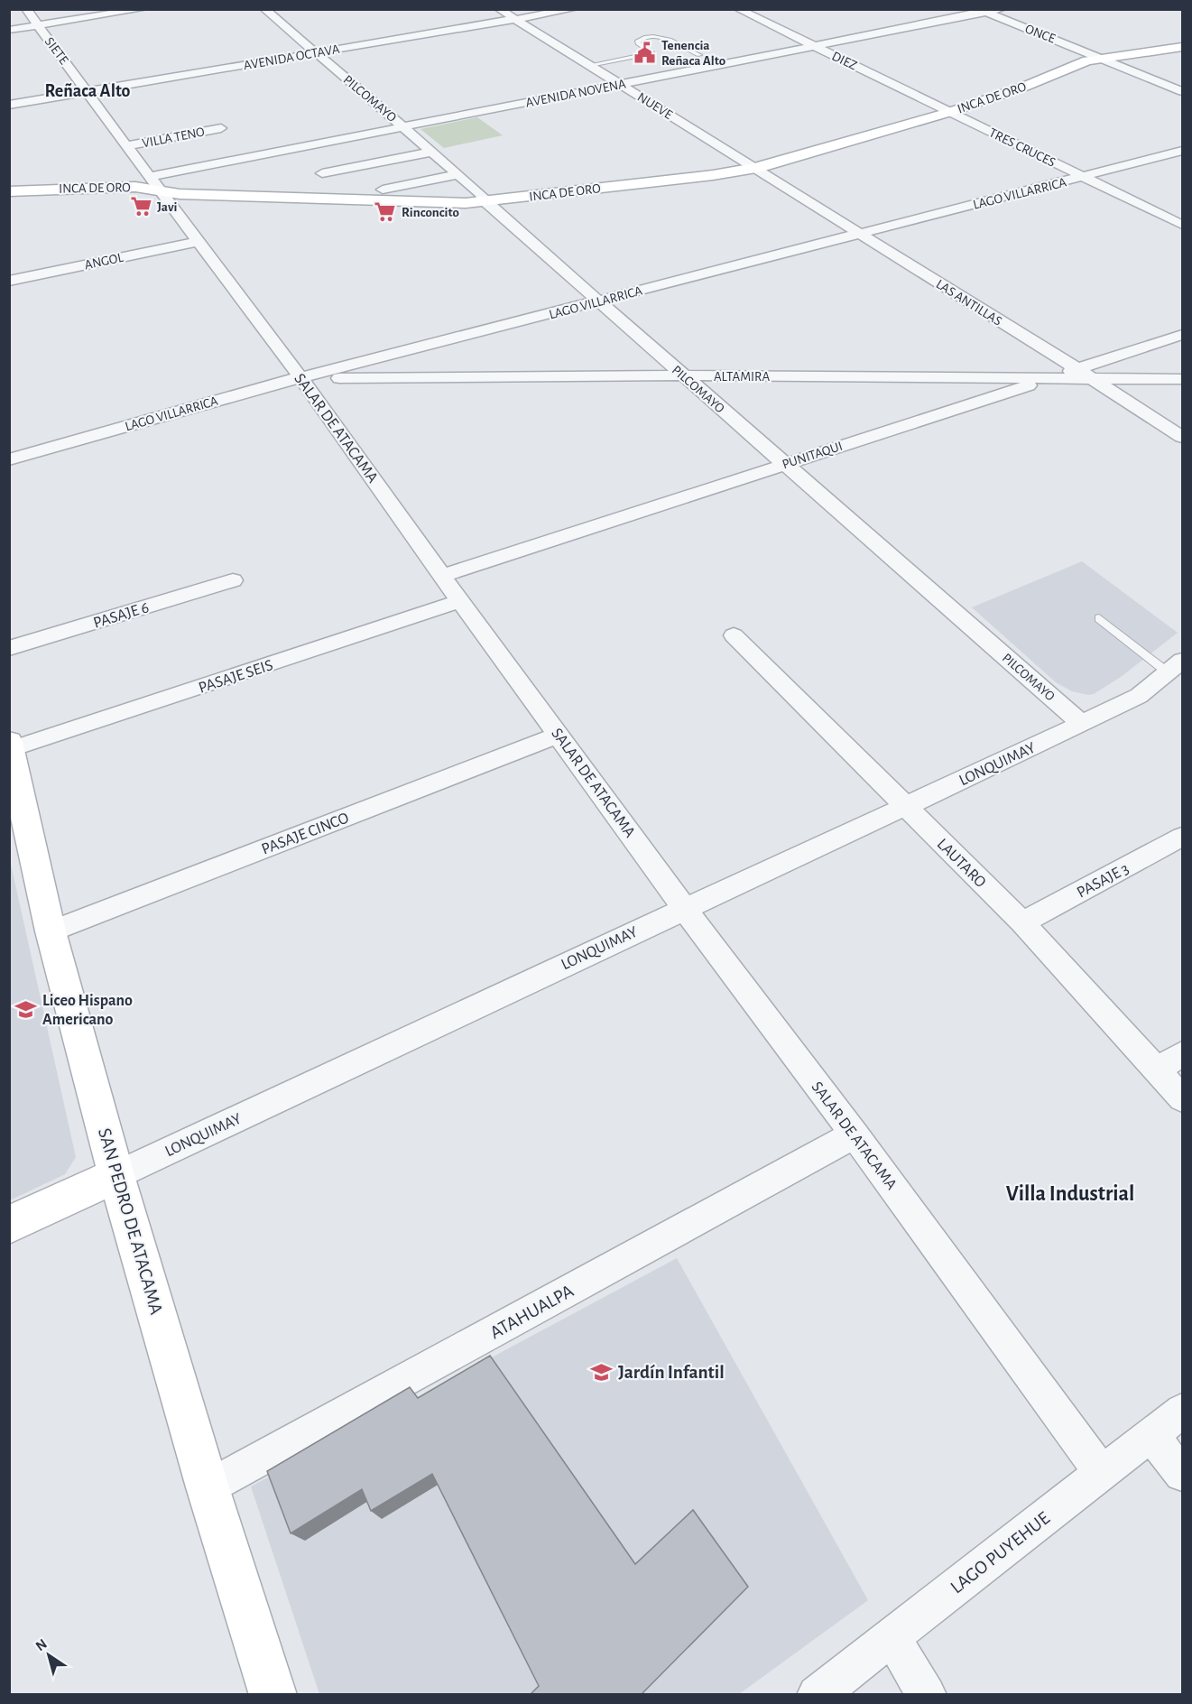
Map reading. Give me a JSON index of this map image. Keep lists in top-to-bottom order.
{
  "streets": {
    "street": [
      "ONCE",
      "SIETE",
      "AVENIDA OCTAVA",
      "DIEZ",
      "AVENIDA NOVENA",
      "INCA DE ORO",
      "PILCOMAYO",
      "NUEVE",
      "VILLA TENO",
      "TRES CRUCES",
      "LAGO VILLARRICA",
      "ANGOL",
      "LAS ANTILLAS",
      "ALTAMIRA",
      "SALAR DE ATACAMA",
      "PUNITAQUI",
      "PASAJE 6",
      "PASAJE SEIS",
      "LONQUIMAY",
      "PASAJE CINCO",
      "LAUTARO",
      "PASAJE 3",
      "SAN PEDRO DE ATACAMA",
      "ATAHUALPA",
      "LAGO PUYEHUE"
    ]
  },
  "crossings": [
    ["ONCE", "AVENIDA NOVENA"],
    ["ONCE", "INCA DE ORO"],
    ["SIETE", "AVENIDA OCTAVA"],
    ["SIETE", "SALAR DE ATACAMA"],
    ["AVENIDA OCTAVA", "PILCOMAYO"],
    ["AVENIDA OCTAVA", "NUEVE"],
    ["AVENIDA OCTAVA", "SALAR DE ATACAMA"],
    ["DIEZ", "AVENIDA NOVENA"],
    ["DIEZ", "INCA DE ORO"],
    ["DIEZ", "TRES CRUCES"],
    ["AVENIDA NOVENA", "INCA DE ORO"],
    ["AVENIDA NOVENA", "PILCOMAYO"],
    ["AVENIDA NOVENA", "NUEVE"],
    ["AVENIDA NOVENA", "SALAR DE ATACAMA"],
    ["INCA DE ORO", "PILCOMAYO"],
    ["INCA DE ORO", "NUEVE"],
    ["INCA DE ORO", "TRES CRUCES"],
    ["INCA DE ORO", "LAS ANTILLAS"],
    ["INCA DE ORO", "SALAR DE ATACAMA"],
    ["PILCOMAYO", "LAGO VILLARRICA"],
    ["PILCOMAYO", "ALTAMIRA"],
    ["PILCOMAYO", "PUNITAQUI"],
    ["PILCOMAYO", "LONQUIMAY"],
    ["NUEVE", "LAS ANTILLAS"],
    ["VILLA TENO", "SALAR DE ATACAMA"],
    ["TRES CRUCES", "LAGO VILLARRICA"],
    ["LAGO VILLARRICA", "LAS ANTILLAS"],
    ["LAGO VILLARRICA", "ALTAMIRA"],
    ["LAGO VILLARRICA", "SALAR DE ATACAMA"],
    ["ANGOL", "SALAR DE ATACAMA"],
    ["LAS ANTILLAS", "PUNITAQUI"],
    ["ALTAMIRA", "SALAR DE ATACAMA"],
    ["ALTAMIRA", "PUNITAQUI"],
    ["SALAR DE ATACAMA", "PUNITAQUI"],
    ["SALAR DE ATACAMA", "PASAJE SEIS"],
    ["SALAR DE ATACAMA", "LONQUIMAY"],
    ["SALAR DE ATACAMA", "PASAJE CINCO"],
    ["SALAR DE ATACAMA", "ATAHUALPA"],
    ["SALAR DE ATACAMA", "LAGO PUYEHUE"],
    ["PASAJE SEIS", "SAN PEDRO DE ATACAMA"],
    ["LONQUIMAY", "LAUTARO"],
    ["LONQUIMAY", "SAN PEDRO DE ATACAMA"],
    ["PASAJE CINCO", "SAN PEDRO DE ATACAMA"],
    ["LAUTARO", "PASAJE 3"],
    ["SAN PEDRO DE ATACAMA", "ATAHUALPA"]
  ],
  "districts": ["Reñaca Alto", "Villa Industrial"],
  "places": {
    "public building": ["Tenencia Reñaca Alto"],
    "supermarket": ["Javi", "Rinconcito"],
    "school or university": ["Liceo Hispano Americano", "Jardín Infantil"]
  },
  "north": "top left"
}
